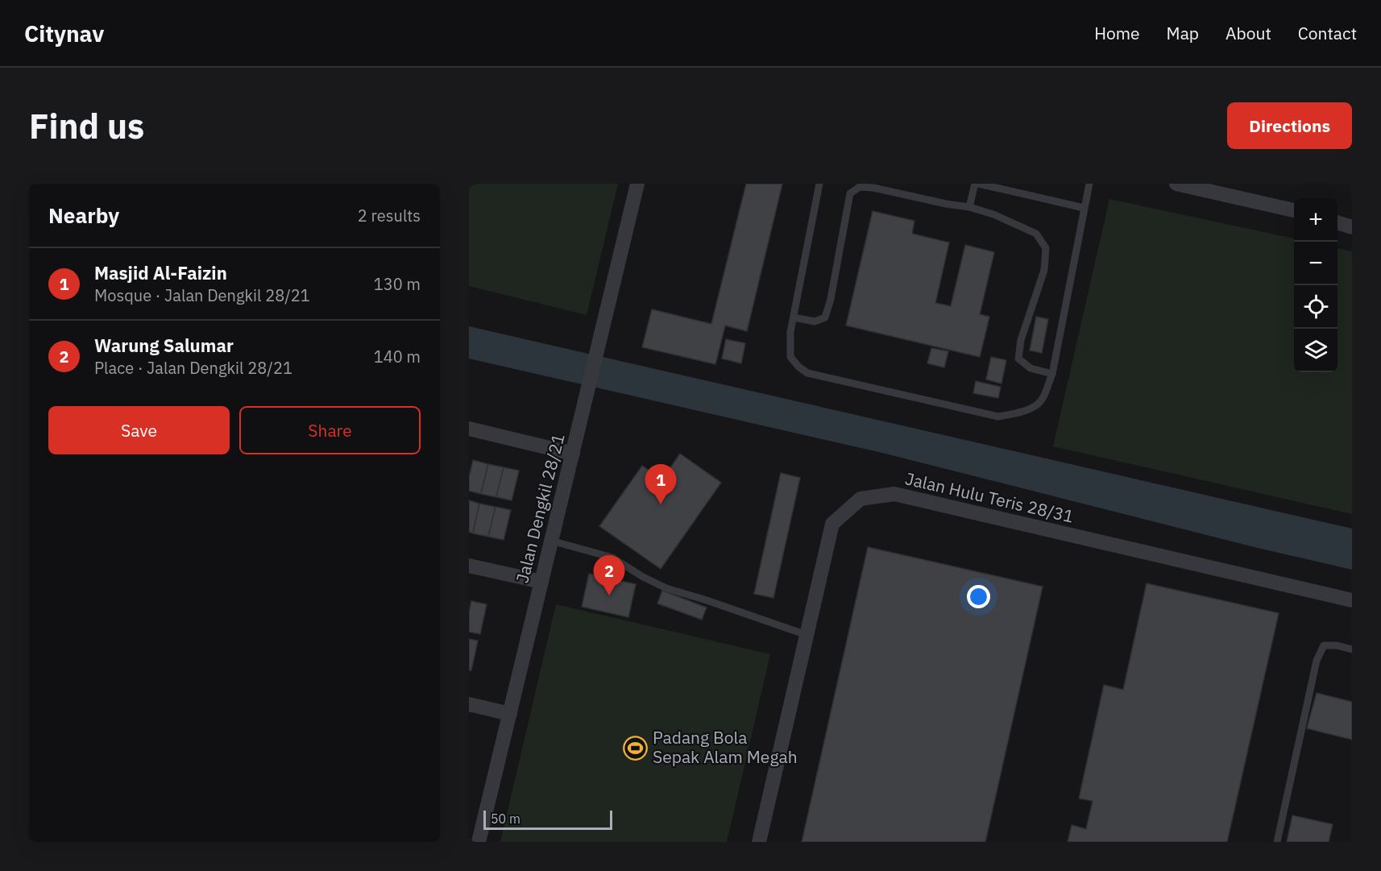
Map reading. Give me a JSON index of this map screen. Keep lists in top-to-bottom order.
{
  "streets": {
    "street": ["Jalan Hulu Teris 28/31", "Jalan Dengkil 28/21"]
  },
  "places": {
    "sports": ["Padang Bola Sepak Alam Megah"]
  },
  "scale_bar": "50 m",
  "page": {
    "header": "Citynav",
    "nav": [
      "Home",
      "Map",
      "About",
      "Contact"
    ],
    "buttons": [
      "Directions",
      ["Save", "Share"]
    ],
    "title": "Find us",
    "heading": ["Nearby", "2 results"],
    "map_buttons": ["+", "−"],
    "list": [
      {
        "mark": "1",
        "name": "Masjid Al-Faizin",
        "note": "Mosque · Jalan Dengkil 28/21",
        "value": "130 m"
      },
      {
        "mark": "2",
        "name": "Warung Salumar",
        "note": "Place · Jalan Dengkil 28/21",
        "value": "140 m"
      }
    ],
    "pins": ["1", "2"],
    "scale": "50 m"
  }
}
